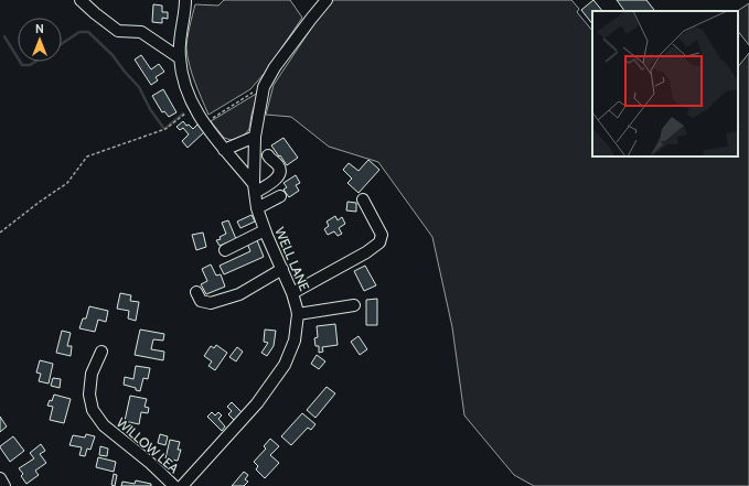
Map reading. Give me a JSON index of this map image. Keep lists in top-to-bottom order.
{
  "streets": {
    "street": ["WELL LANE", "WILLOW LEA"]
  },
  "north": "top"
}
